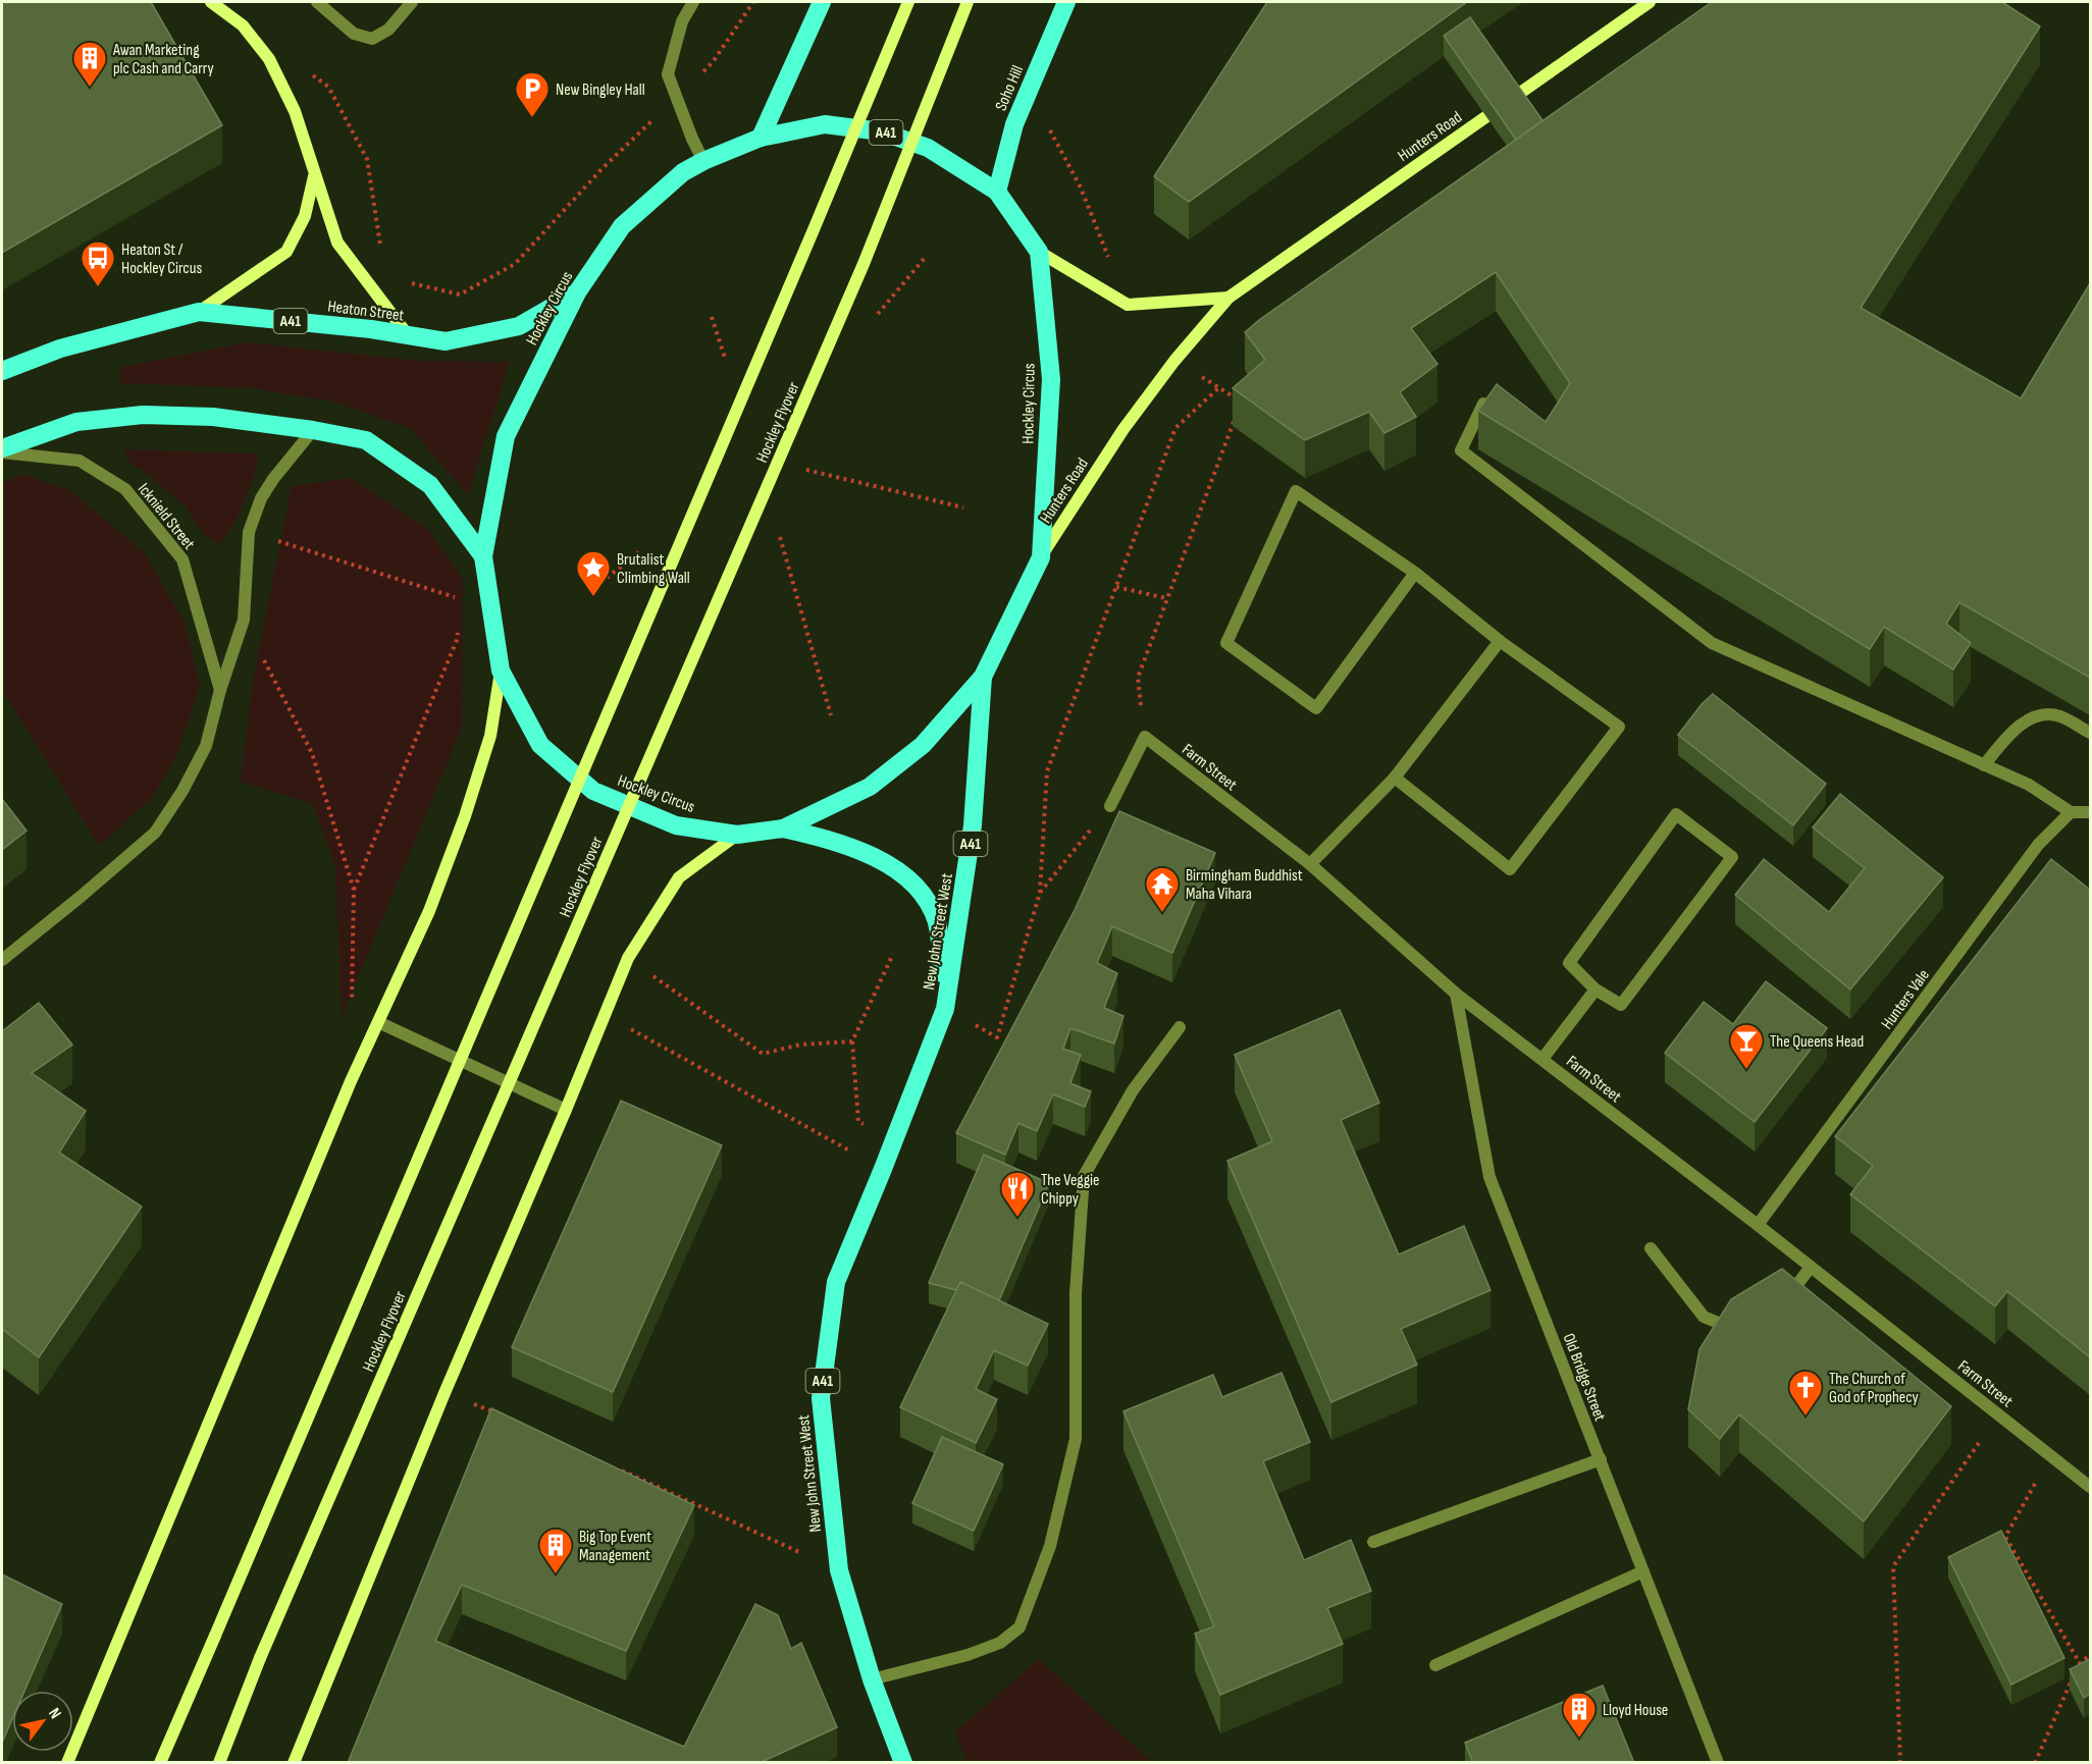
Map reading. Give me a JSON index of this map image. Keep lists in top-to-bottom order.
{
  "streets": {
    "highway": [
      "Soho Hill",
      "A41",
      "Hockley Circus",
      "Heaton Street",
      "New John Street West"
    ],
    "main road": ["Hunters Road", "Hockley Flyover"],
    "street": [
      "Icknield Street",
      "Farm Street",
      "Hunters Vale",
      "Old Bridge Street"
    ]
  },
  "crossings": [
    ["Soho Hill", "Hockley Circus"],
    ["A41", "Hockley Circus"],
    ["A41", "Icknield Street"],
    ["Hunters Road", "Hockley Circus"],
    ["Hockley Circus", "Heaton Street"],
    ["Hockley Circus", "New John Street West"],
    ["Farm Street", "Hunters Vale"],
    ["Farm Street", "Old Bridge Street"]
  ],
  "places": {
    "building": ["Awan Marketing plc Cash and Carry", "Big Top Event Management", "Lloyd House"],
    "parking": ["New Bingley Hall"],
    "bus stop": ["Heaton St / Hockley Circus"],
    "place": ["Brutalist Climbing Wall"],
    "temple": ["Birmingham Buddhist Maha Vihara"],
    "bar": ["The Queens Head"],
    "restaurant": ["The Veggie Chippy"],
    "church": ["The Church of God of Prophecy"]
  },
  "north": "top right"
}
